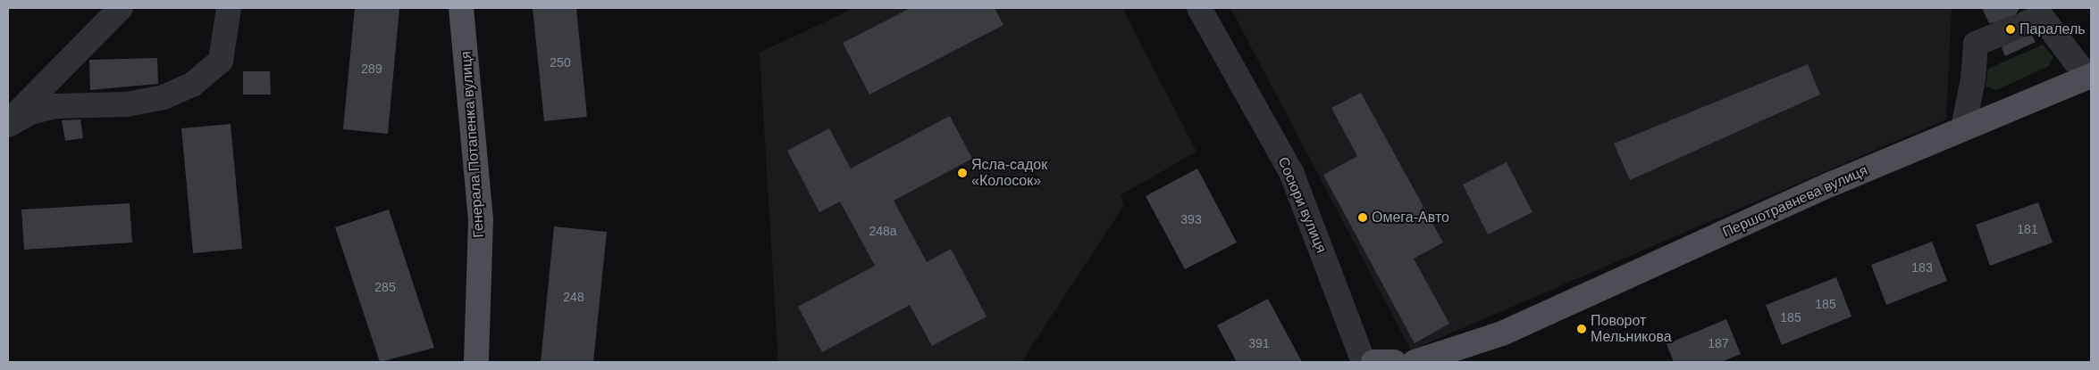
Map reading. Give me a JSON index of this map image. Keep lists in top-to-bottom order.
{
  "streets": {
    "main road": ["Генерала Потапенка вулиця", "Першотравнева вулиця"],
    "street": ["Сосюри вулиця"]
  },
  "places": [
    "Паралель",
    "Ясла-садок «Колосок»",
    "Омега-Авто",
    "Поворот Мельникова"
  ],
  "house_numbers": [
    "250",
    "289",
    "393",
    "181",
    "248а",
    "183",
    "285",
    "248",
    "185",
    "185",
    "391",
    "187"
  ]
}
